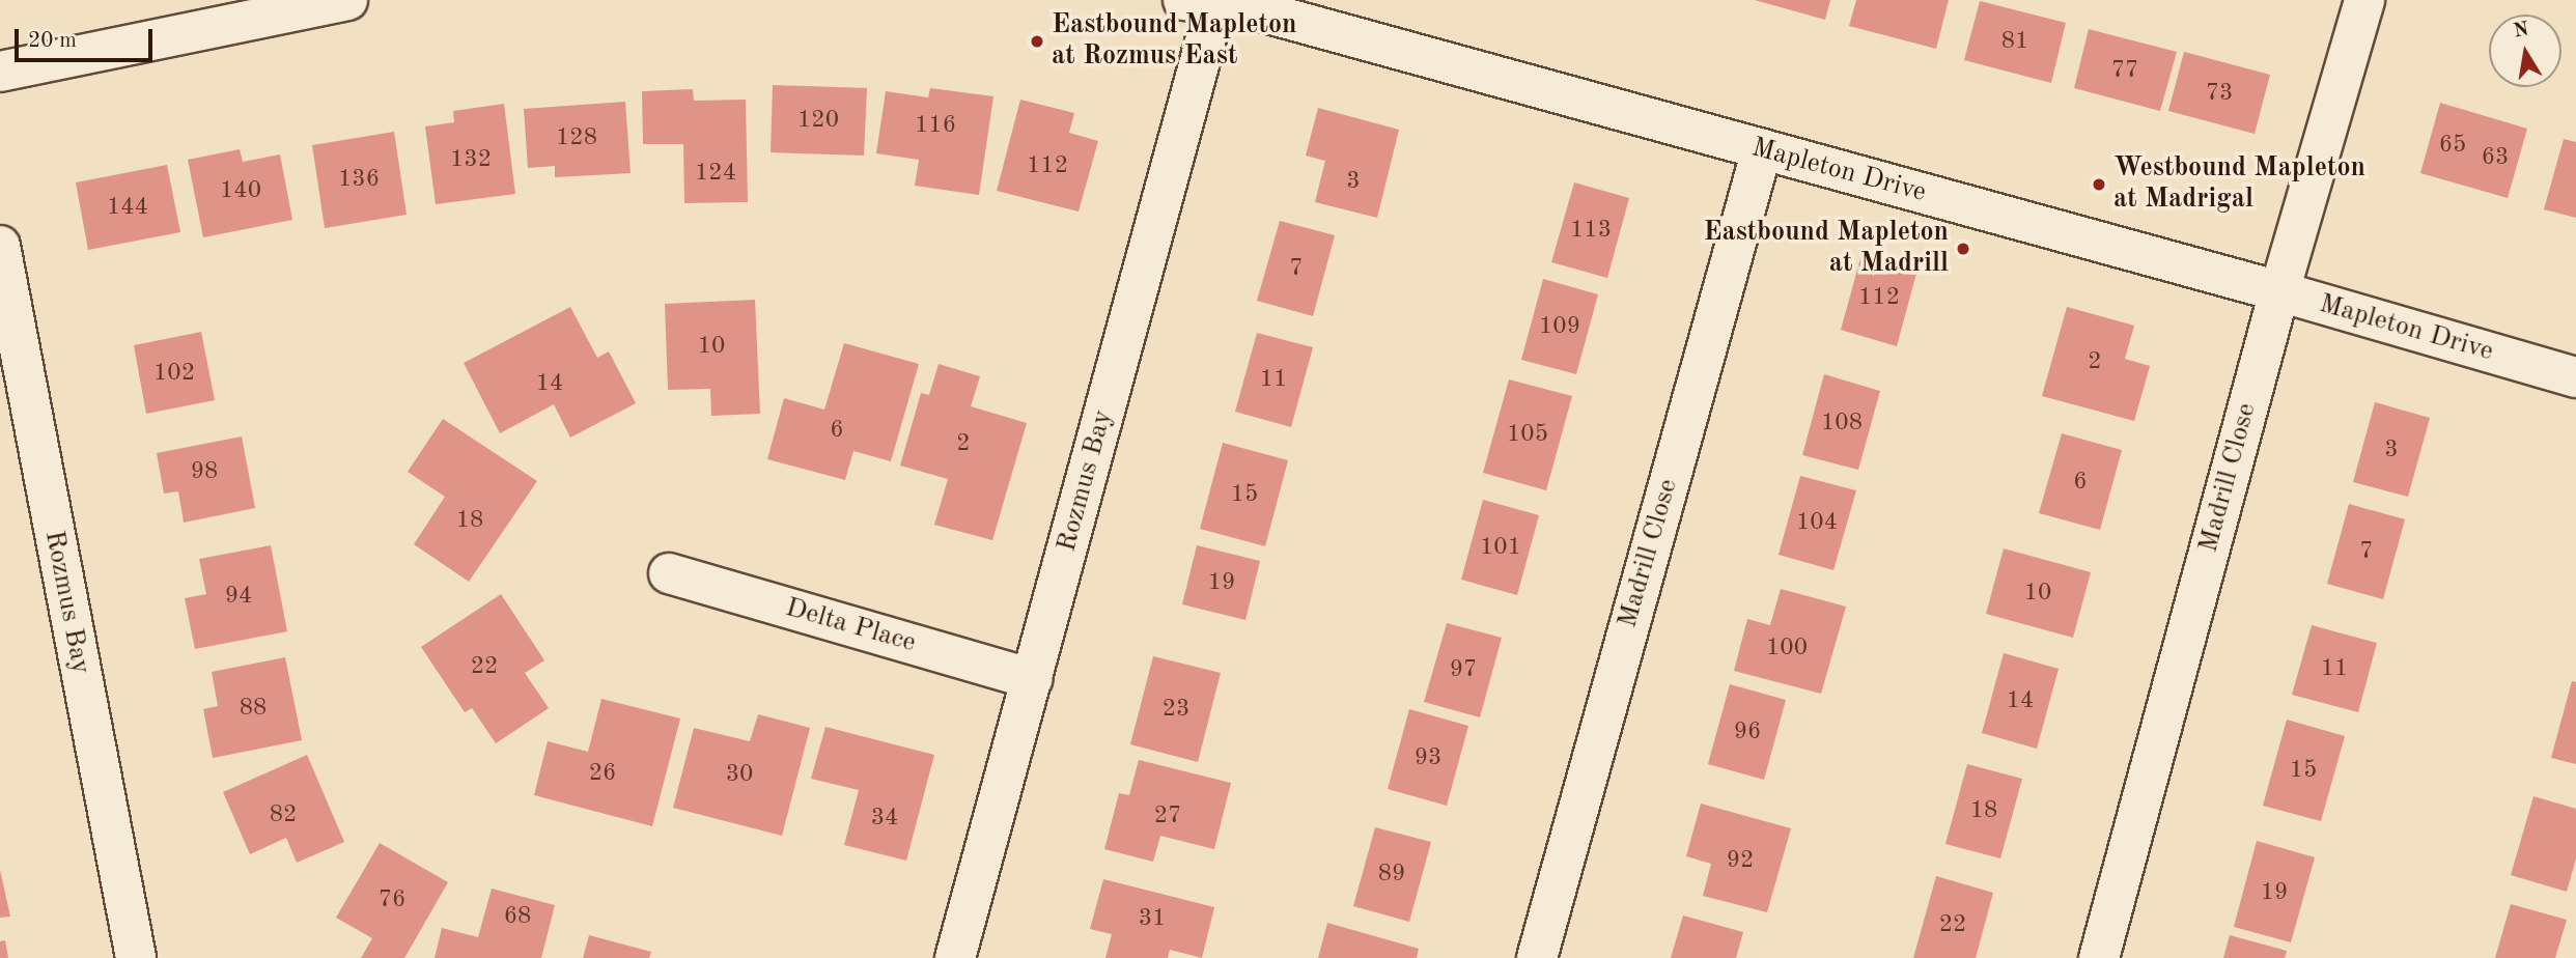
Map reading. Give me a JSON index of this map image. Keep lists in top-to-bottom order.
{
  "streets": {
    "street": [
      "Mapleton Drive",
      "Madrill Close",
      "Rozmus Bay",
      "Delta Place"
    ]
  },
  "crossings": [
    ["Mapleton Drive", "Madrill Close"],
    ["Mapleton Drive", "Rozmus Bay"],
    ["Rozmus Bay", "Delta Place"]
  ],
  "places": ["Eastbound Mapleton at Rozmus East", "Westbound Mapleton at Madrigal", "Eastbound Mapleton at Madrill"],
  "house_numbers": [
    "81",
    "77",
    "73",
    "120",
    "116",
    "128",
    "65",
    "63",
    "132",
    "112",
    "124",
    "136",
    "3",
    "140",
    "144",
    "113",
    "7",
    "112",
    "109",
    "10",
    "2",
    "102",
    "11",
    "14",
    "108",
    "6",
    "105",
    "2",
    "3",
    "98",
    "6",
    "15",
    "18",
    "104",
    "101",
    "7",
    "19",
    "10",
    "94",
    "100",
    "22",
    "11",
    "97",
    "14",
    "88",
    "23",
    "96",
    "93",
    "15",
    "26",
    "30",
    "18",
    "82",
    "27",
    "34",
    "92",
    "89",
    "19",
    "76",
    "68",
    "31",
    "22"
  ],
  "scale_bar": "20 m",
  "north": "top"
}
